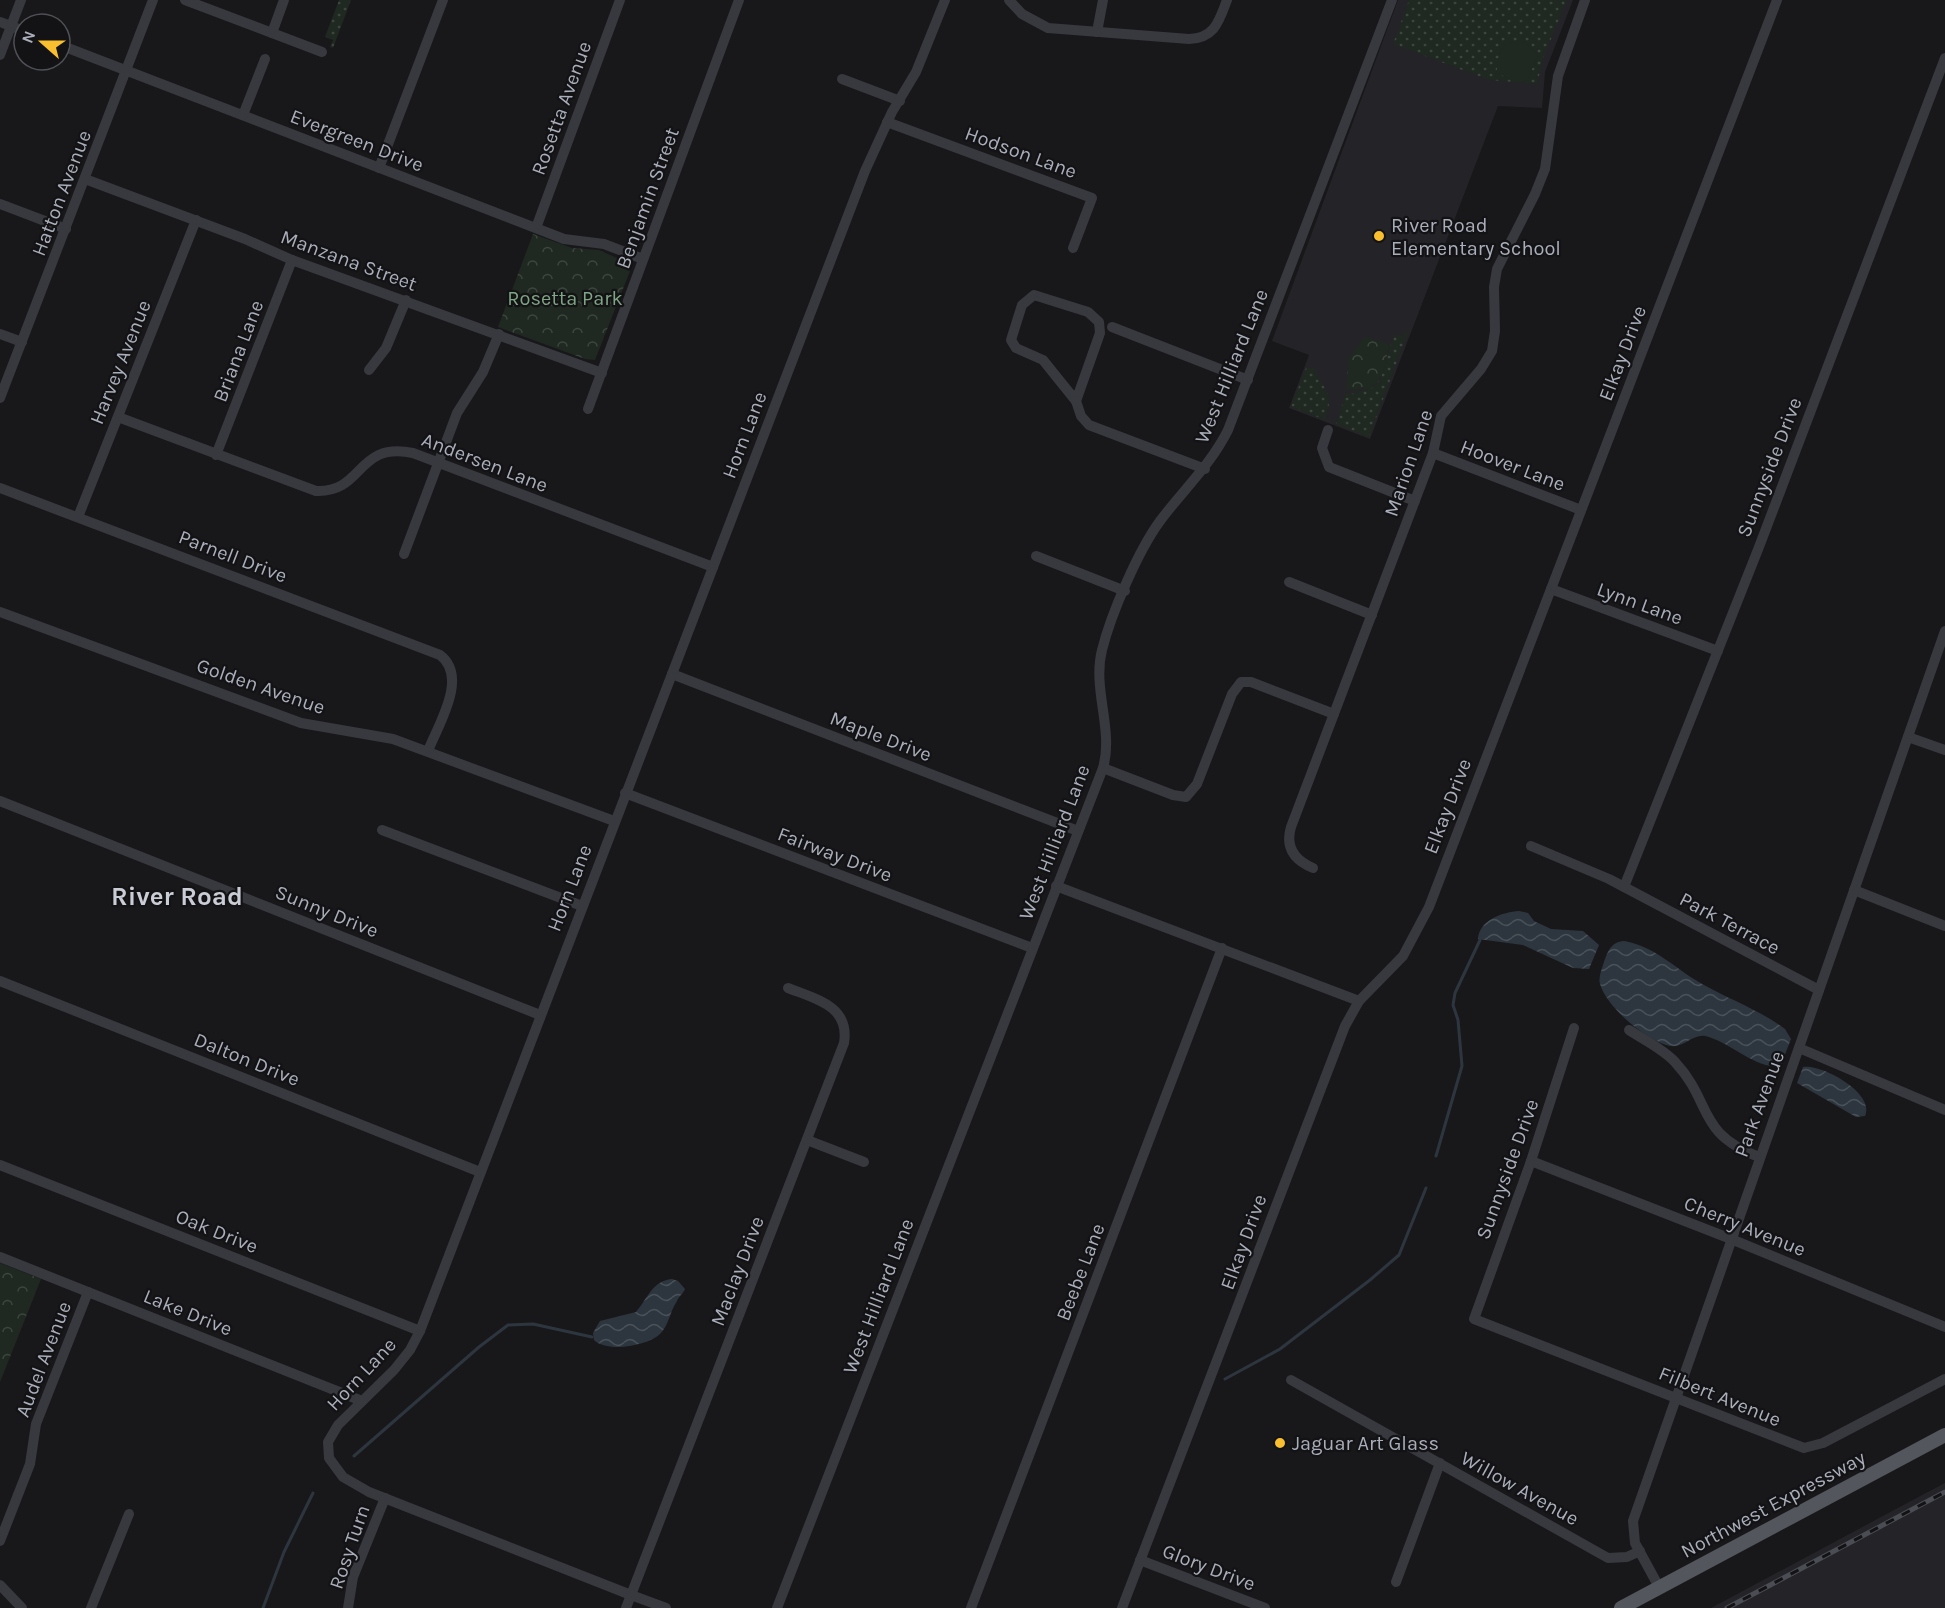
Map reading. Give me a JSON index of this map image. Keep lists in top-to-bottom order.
{
  "streets": {
    "main road": ["Northwest Expressway"],
    "street": [
      "Rosetta Avenue",
      "Evergreen Drive",
      "Hodson Lane",
      "Hatton Avenue",
      "Benjamin Street",
      "Manzana Street",
      "Briana Lane",
      "Elkay Drive",
      "Harvey Avenue",
      "West Hilliard Lane",
      "Horn Lane",
      "Andersen Lane",
      "Marion Lane",
      "Hoover Lane",
      "Sunnyside Drive",
      "Parnell Drive",
      "Lynn Lane",
      "Golden Avenue",
      "Maple Drive",
      "Fairway Drive",
      "Sunny Drive",
      "Park Terrace",
      "Dalton Drive",
      "Park Avenue",
      "Cherry Avenue",
      "Oak Drive",
      "Maclay Drive",
      "Beebe Lane",
      "Lake Drive",
      "Audel Avenue",
      "Filbert Avenue",
      "Willow Avenue",
      "Rosy Turn",
      "Glory Drive"
    ]
  },
  "crossings": [
    ["Rosetta Avenue", "Evergreen Drive"],
    ["Evergreen Drive", "Hatton Avenue"],
    ["Evergreen Drive", "Benjamin Street"],
    ["Hodson Lane", "Horn Lane"],
    ["Hatton Avenue", "Manzana Street"],
    ["Benjamin Street", "Manzana Street"],
    ["Manzana Street", "Briana Lane"],
    ["Manzana Street", "Harvey Avenue"],
    ["Briana Lane", "Andersen Lane"],
    ["Elkay Drive", "Hoover Lane"],
    ["Elkay Drive", "Lynn Lane"],
    ["Elkay Drive", "Glory Drive"],
    ["Harvey Avenue", "Andersen Lane"],
    ["Harvey Avenue", "Parnell Drive"],
    ["West Hilliard Lane", "Maple Drive"],
    ["West Hilliard Lane", "Fairway Drive"],
    ["Horn Lane", "Andersen Lane"],
    ["Horn Lane", "Golden Avenue"],
    ["Horn Lane", "Maple Drive"],
    ["Horn Lane", "Fairway Drive"],
    ["Horn Lane", "Sunny Drive"],
    ["Horn Lane", "Dalton Drive"],
    ["Horn Lane", "Oak Drive"],
    ["Horn Lane", "Maclay Drive"],
    ["Horn Lane", "Lake Drive"],
    ["Horn Lane", "Rosy Turn"],
    ["Marion Lane", "Hoover Lane"],
    ["Sunnyside Drive", "Lynn Lane"],
    ["Sunnyside Drive", "Park Terrace"],
    ["Sunnyside Drive", "Cherry Avenue"],
    ["Sunnyside Drive", "Filbert Avenue"],
    ["Parnell Drive", "Golden Avenue"],
    ["Park Terrace", "Park Avenue"],
    ["Park Avenue", "Cherry Avenue"],
    ["Park Avenue", "Filbert Avenue"],
    ["Park Avenue", "Willow Avenue"],
    ["Park Avenue", "Northwest Expressway"],
    ["Lake Drive", "Audel Avenue"]
  ],
  "districts": ["River Road"],
  "parks": ["Rosetta Park"],
  "places": ["River Road Elementary School", "Jaguar Art Glass"],
  "north": "left"
}
